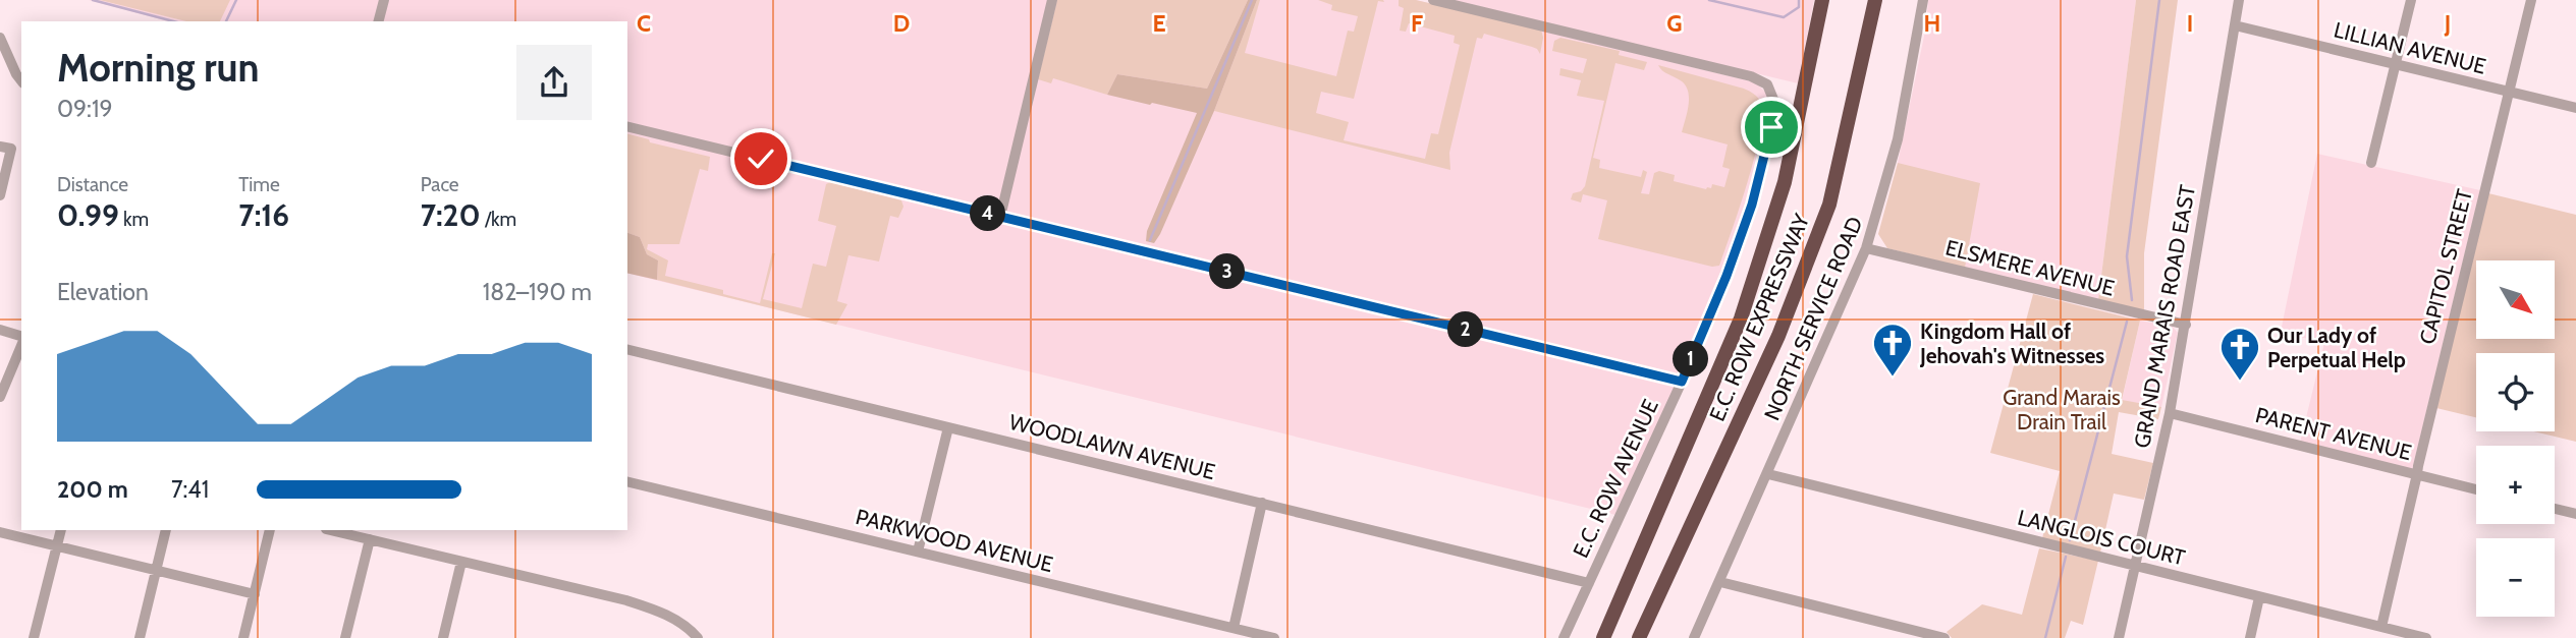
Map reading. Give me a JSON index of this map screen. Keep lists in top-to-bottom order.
{
  "streets": {
    "highway": ["E.C. ROW EXPRESSWAY"],
    "street": [
      "LILLIAN AVENUE",
      "CAPITOL STREET",
      "ELSMERE AVENUE",
      "GRAND MARAIS ROAD EAST",
      "NORTH SERVICE ROAD",
      "PARENT AVENUE",
      "WOODLAWN AVENUE",
      "E.C. ROW AVENUE",
      "LANGLOIS COURT",
      "PARKWOOD AVENUE"
    ]
  },
  "crossings": [
    ["LILLIAN AVENUE", "CAPITOL STREET"],
    ["LILLIAN AVENUE", "GRAND MARAIS ROAD EAST"],
    ["CAPITOL STREET", "PARENT AVENUE"],
    ["CAPITOL STREET", "LANGLOIS COURT"],
    ["ELSMERE AVENUE", "GRAND MARAIS ROAD EAST"],
    ["ELSMERE AVENUE", "NORTH SERVICE ROAD"],
    ["GRAND MARAIS ROAD EAST", "PARENT AVENUE"],
    ["GRAND MARAIS ROAD EAST", "LANGLOIS COURT"],
    ["NORTH SERVICE ROAD", "LANGLOIS COURT"],
    ["WOODLAWN AVENUE", "E.C. ROW AVENUE"]
  ],
  "parks": ["Grand Marais Drain Trail"],
  "places": {
    "church": ["Kingdom Hall of Jehovah's Witnesses", "Our Lady of Perpetual Help"]
  },
  "north": "bottom right",
  "page": {
    "heading": ["Morning run", "09:19"],
    "stats": [
      ["Distance", "0.99 km"],
      ["Time", "7:16"],
      ["Pace", "7:20 /km"]
    ],
    "pins": [
      "4",
      "3",
      "2",
      "1"
    ],
    "map_buttons": ["+", "−"],
    "chart": ["Elevation", "182–190 m"],
    "list": [
      {
        "name": "200 m",
        "note": "7:41"
      }
    ]
  },
  "grid": {
    "columns": [
      "C",
      "D",
      "E",
      "F",
      "G",
      "H",
      "I",
      "J"
    ]
  }
}
